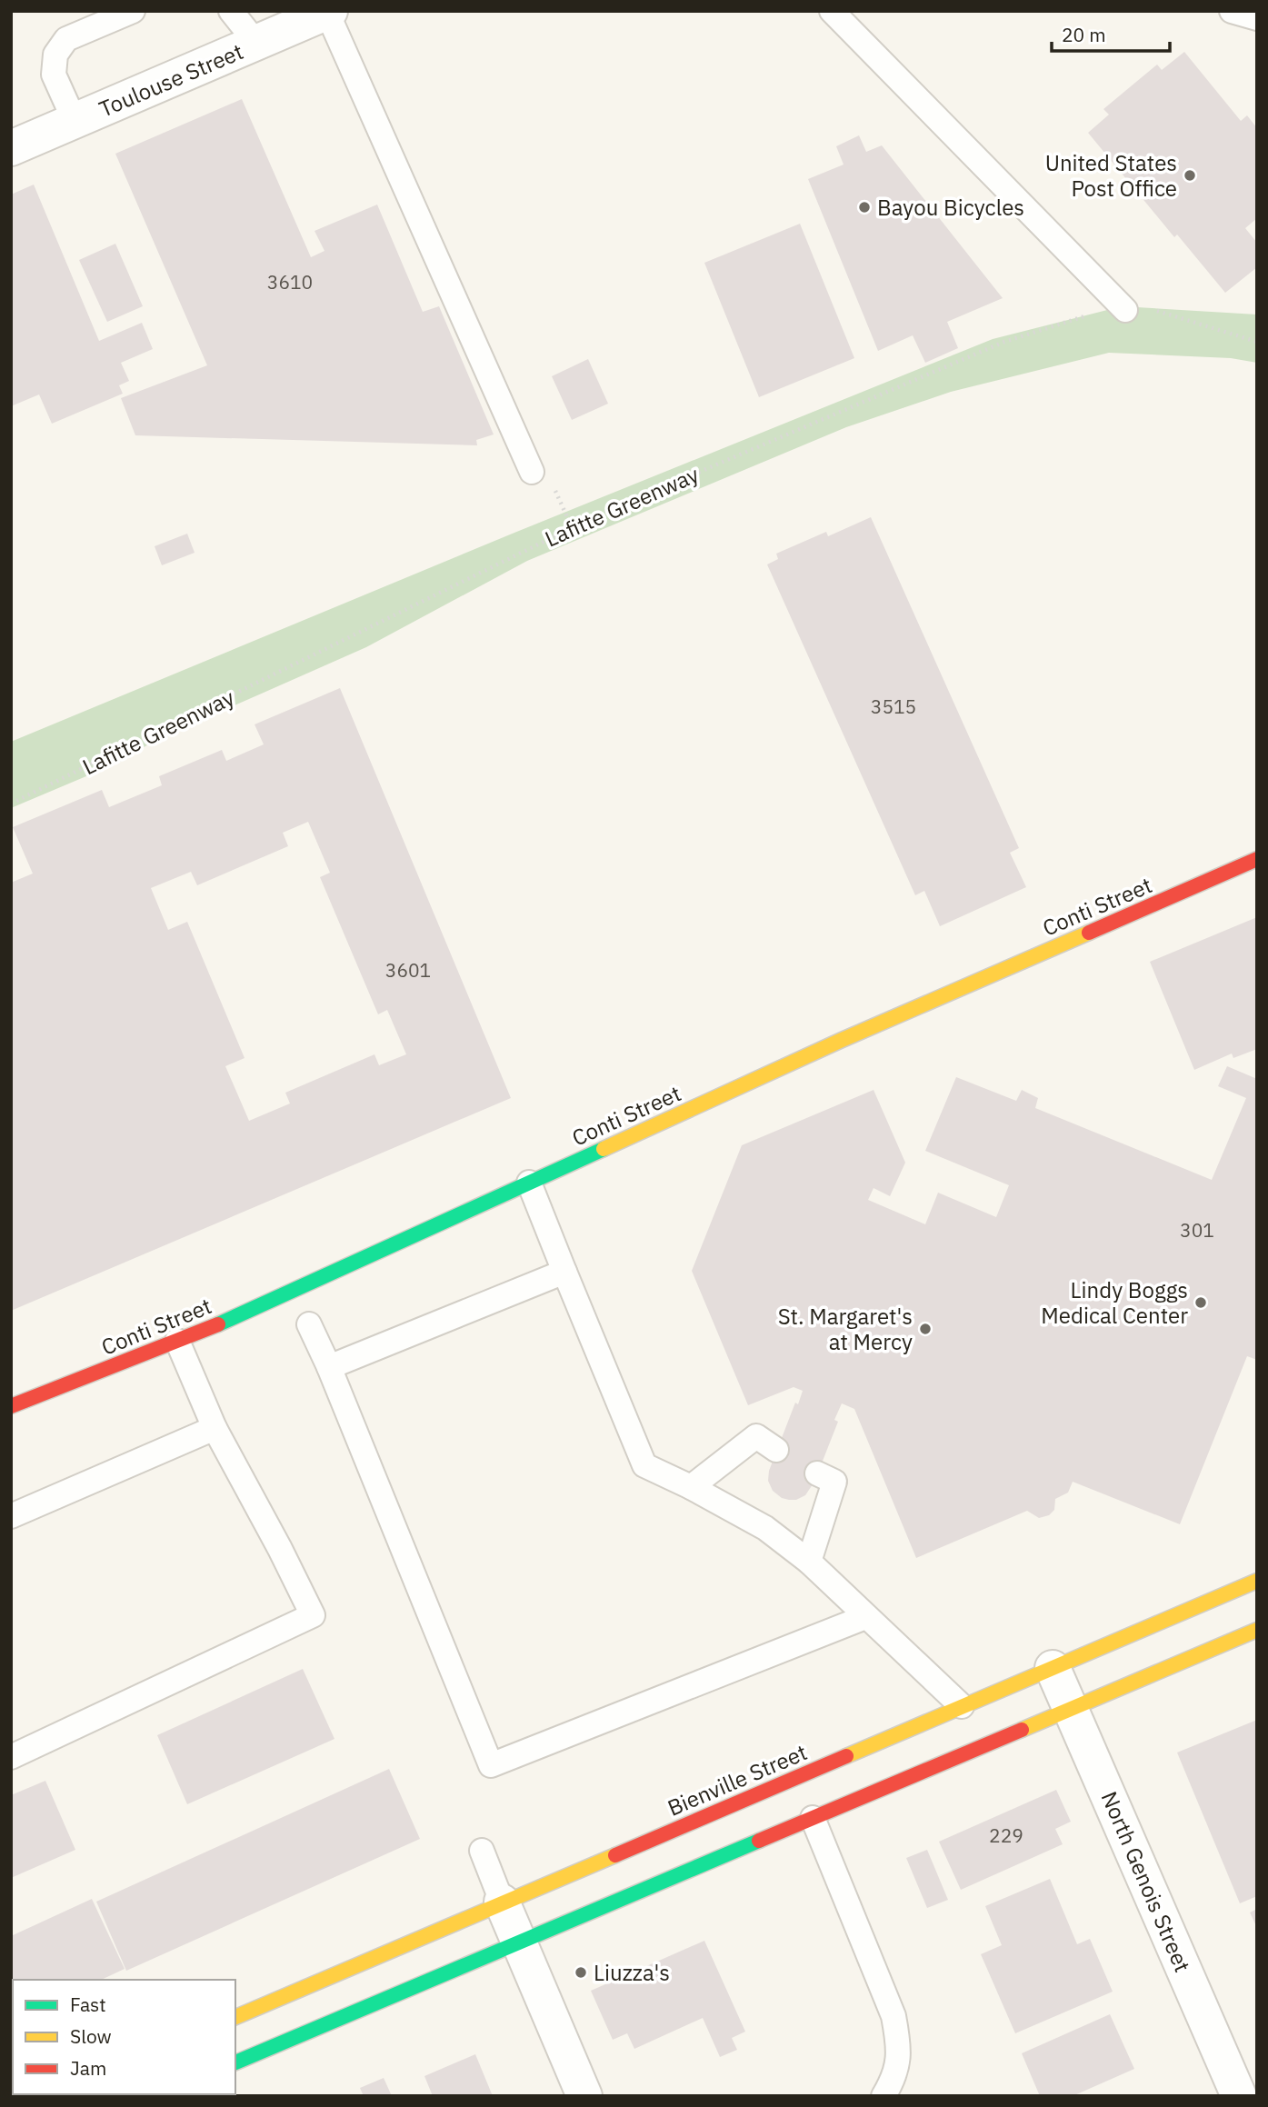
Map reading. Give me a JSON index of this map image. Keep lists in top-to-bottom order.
{
  "streets": {
    "street": [
      "Toulouse Street",
      "Conti Street",
      "Bienville Street",
      "North Genois Street"
    ],
    "path": ["Lafitte Greenway"]
  },
  "crossings": [
    ["Bienville Street", "North Genois Street"]
  ],
  "places": [
    "United States Post Office",
    "Bayou Bicycles",
    "Lindy Boggs Medical Center",
    "St. Margaret's at Mercy",
    "Liuzza's"
  ],
  "house_numbers": [
    "3610",
    "3515",
    "3601",
    "301",
    "229"
  ],
  "legend": ["Fast", "Slow", "Jam"],
  "scale_bar": "20 m"
}
